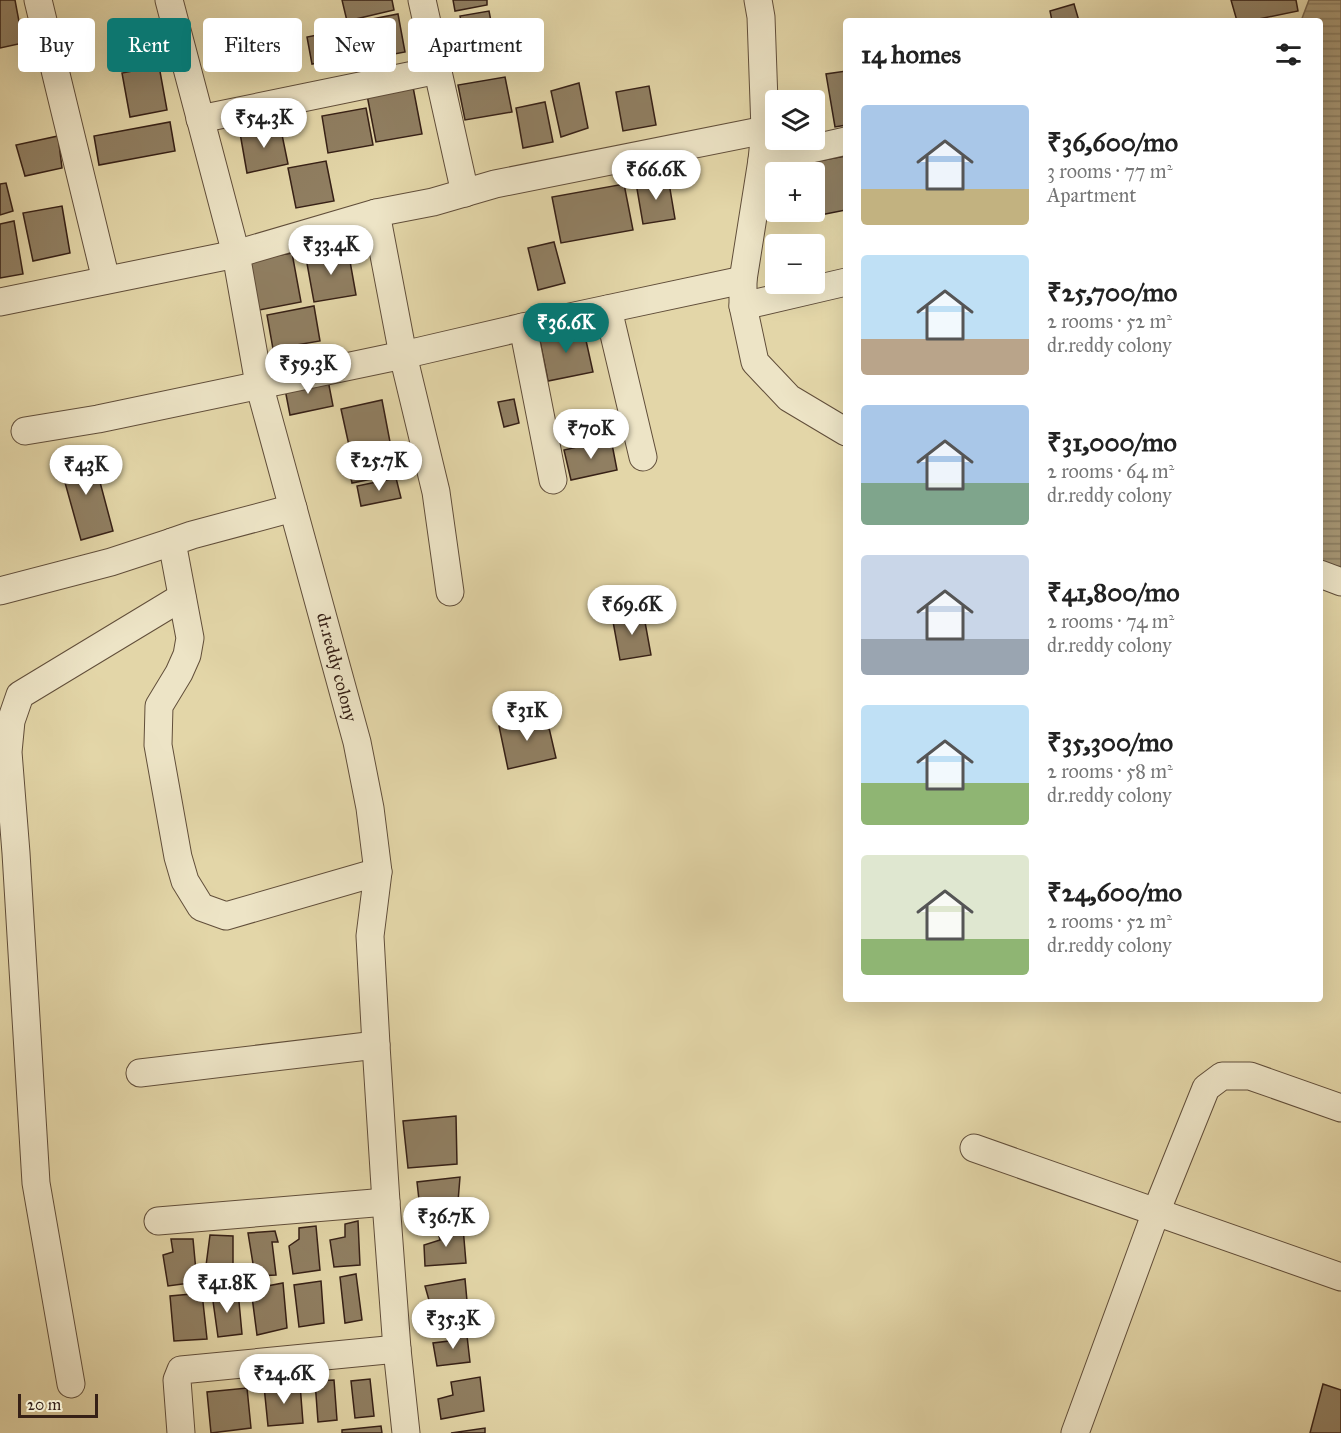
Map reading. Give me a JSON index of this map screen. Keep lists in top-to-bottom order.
{
  "streets": {
    "street": ["dr.reddy colony"]
  },
  "scale_bar": "20 m",
  "page": {
    "chip": [
      "Buy",
      "Rent",
      "Filters",
      "New",
      "Apartment"
    ],
    "heading": "14 homes",
    "map_buttons": ["+", "−"],
    "list": [
      {
        "name": "₹36,600/mo",
        "note": "3 rooms · 77 m² · Apartment"
      },
      {
        "name": "₹25,700/mo",
        "note": "2 rooms · 52 m² · dr.reddy colony"
      },
      {
        "name": "₹31,000/mo",
        "note": "2 rooms · 64 m² · dr.reddy colony"
      },
      {
        "name": "₹41,800/mo",
        "note": "2 rooms · 74 m² · dr.reddy colony"
      },
      {
        "name": "₹35,300/mo",
        "note": "2 rooms · 58 m² · dr.reddy colony"
      },
      {
        "name": "₹24,600/mo",
        "note": "2 rooms · 52 m² · dr.reddy colony"
      }
    ],
    "price": [
      "₹54.3K",
      "₹66.6K",
      "₹33.4K",
      "₹36.6K",
      "₹59.3K",
      "₹70K",
      "₹25.7K",
      "₹43K",
      "₹69.6K",
      "₹31K",
      "₹36.7K",
      "₹41.8K",
      "₹35.3K",
      "₹24.6K"
    ],
    "scale": "20 m"
  }
}
